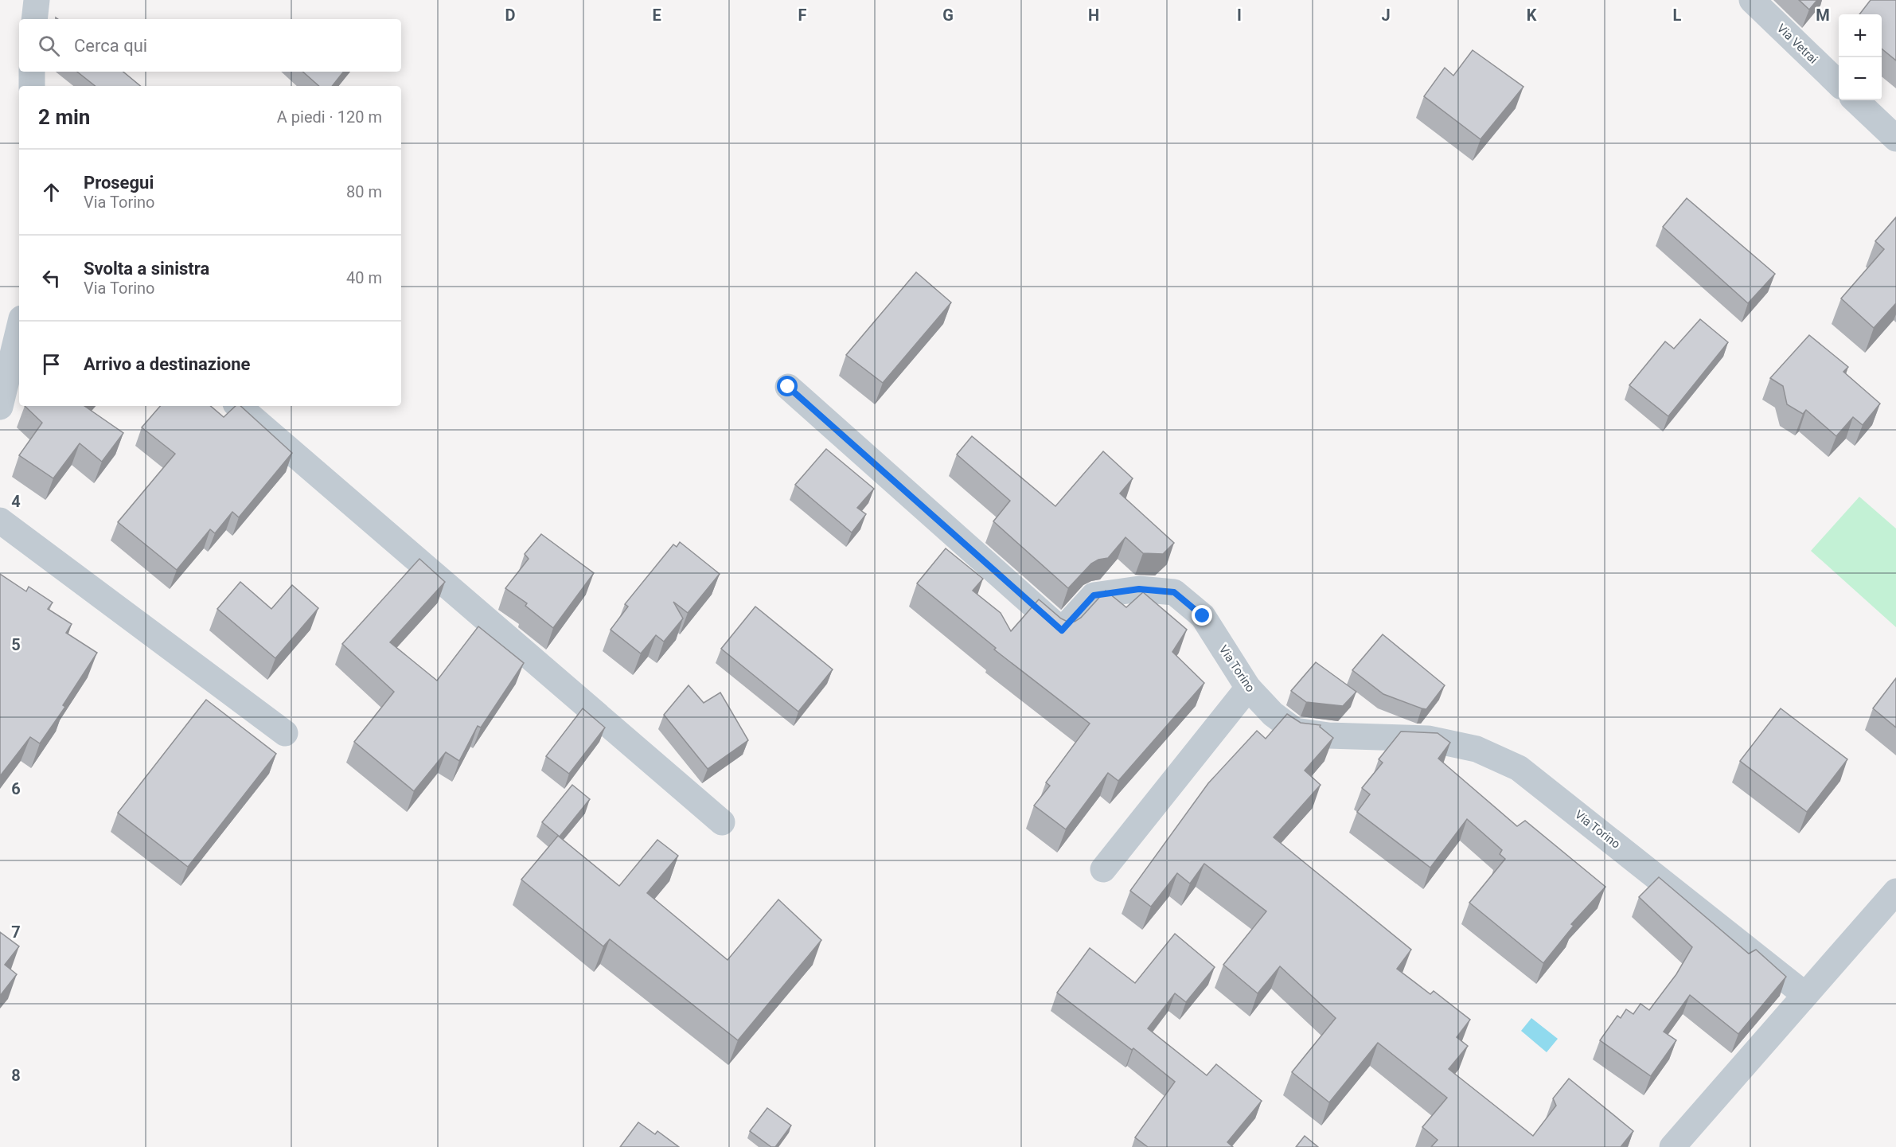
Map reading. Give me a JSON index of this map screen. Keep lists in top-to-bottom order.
{
  "streets": {
    "street": ["Via Vetrai", "Via Torino"]
  },
  "page": {
    "map_buttons": ["+", "−"],
    "search": "Cerca qui",
    "heading": ["2 min", "A piedi · 120 m"],
    "list": [
      ["Prosegui", "Via Torino", "80 m"],
      ["Svolta a sinistra", "Via Torino", "40 m"],
      "Arrivo a destinazione"
    ]
  },
  "grid": {
    "columns": [
      "D",
      "E",
      "F",
      "G",
      "H",
      "I",
      "J",
      "K",
      "L",
      "M"
    ],
    "rows": [
      "4",
      "5",
      "6",
      "7",
      "8"
    ]
  }
}
